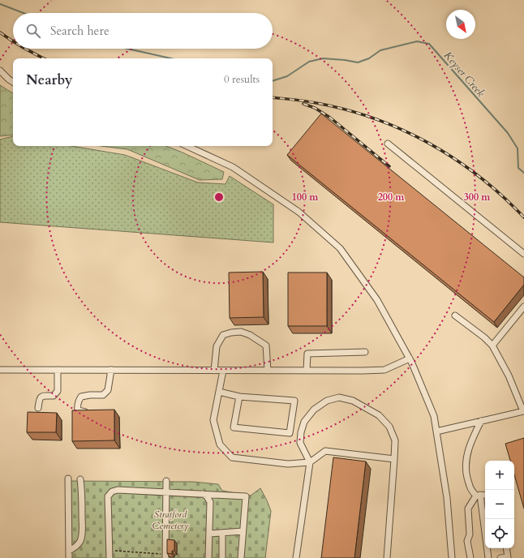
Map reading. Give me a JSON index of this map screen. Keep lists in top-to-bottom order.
{
  "water": ["Keyser Creek"],
  "parks": ["Stratford Cemetery"],
  "north": "bottom right",
  "page": {
    "search": "Search here",
    "heading": ["Nearby", "0 results"],
    "map_buttons": ["+", "−"]
  },
  "rings": ["100 m", "200 m", "300 m"]
}
